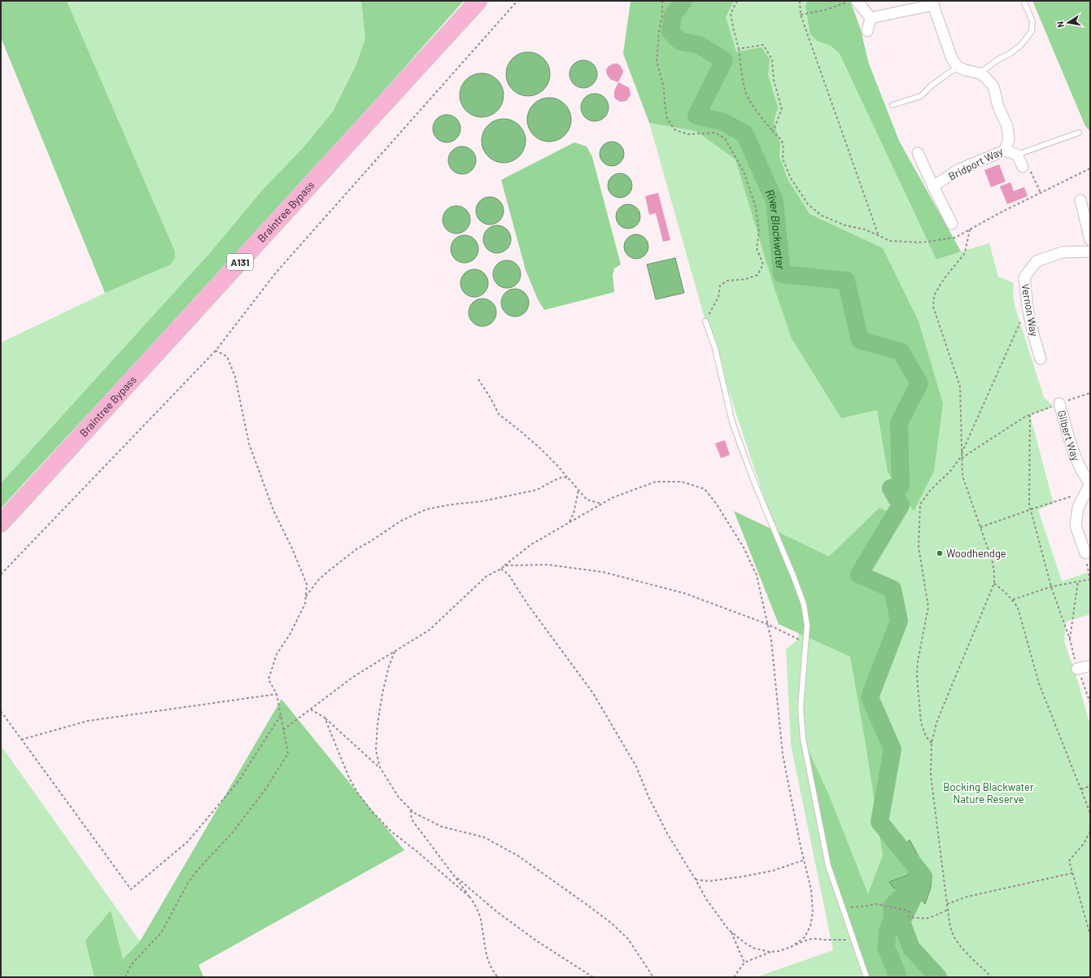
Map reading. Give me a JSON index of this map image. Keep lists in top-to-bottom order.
{
  "streets": {
    "highway": ["Braintree Bypass", "A131"],
    "street": ["Bridport Way", "Vernon Way", "Gilbert Way"]
  },
  "water": ["River Blackwater"],
  "parks": ["Bocking Blackwater Nature Reserve"],
  "places": ["Woodhendge"],
  "north": "left"
}
